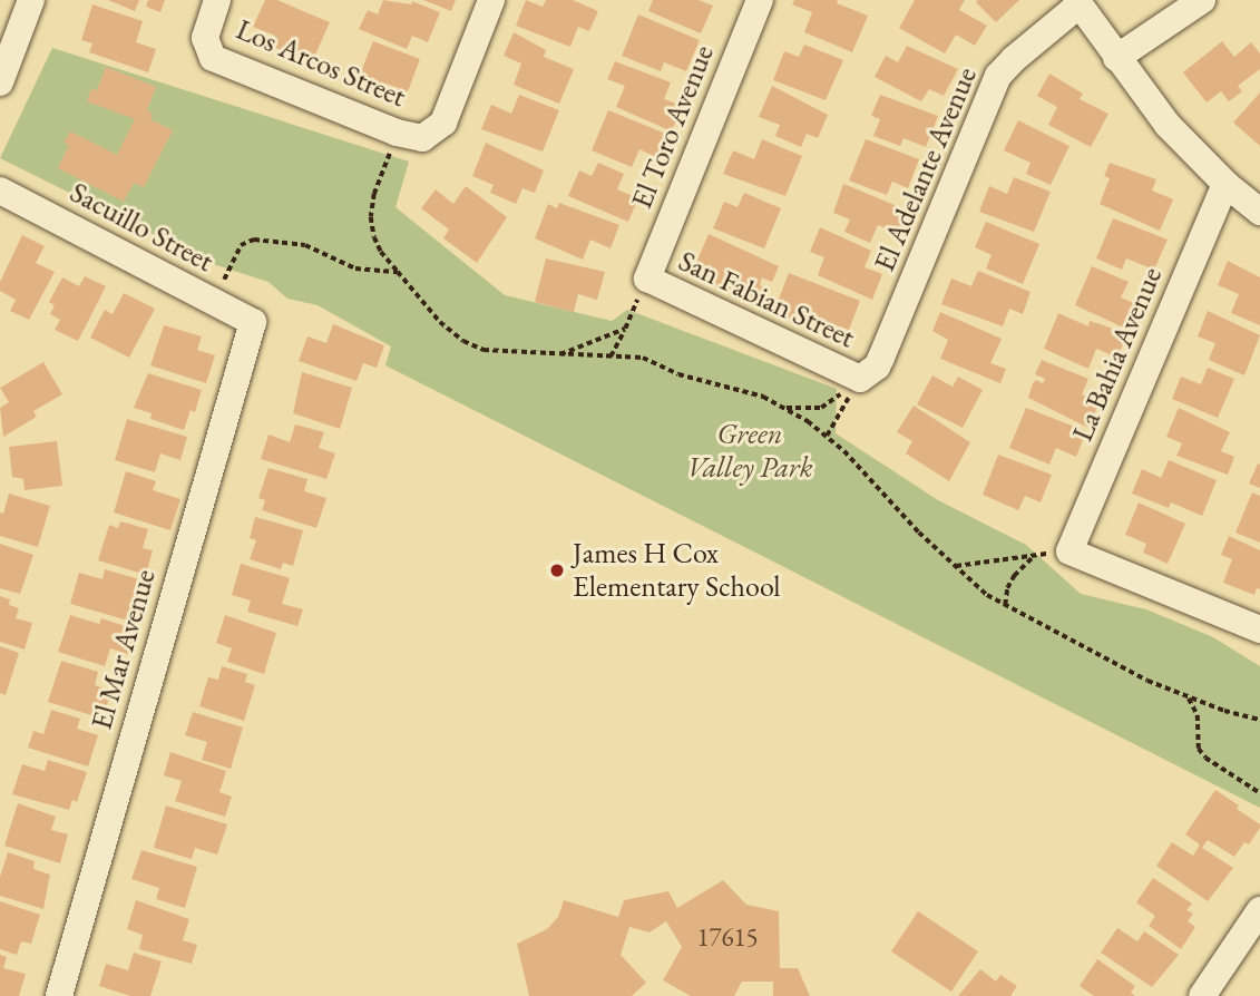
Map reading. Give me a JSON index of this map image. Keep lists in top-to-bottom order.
{
  "streets": {
    "street": [
      "Los Arcos Street",
      "El Toro Avenue",
      "El Adelante Avenue",
      "Sacuillo Street",
      "San Fabian Street",
      "La Bahia Avenue",
      "El Mar Avenue"
    ]
  },
  "crossings": [
    ["El Toro Avenue", "San Fabian Street"],
    ["El Adelante Avenue", "San Fabian Street"],
    ["Sacuillo Street", "El Mar Avenue"]
  ],
  "parks": ["Green Valley Park"],
  "places": ["James H Cox Elementary School"],
  "house_numbers": ["17615"]
}
